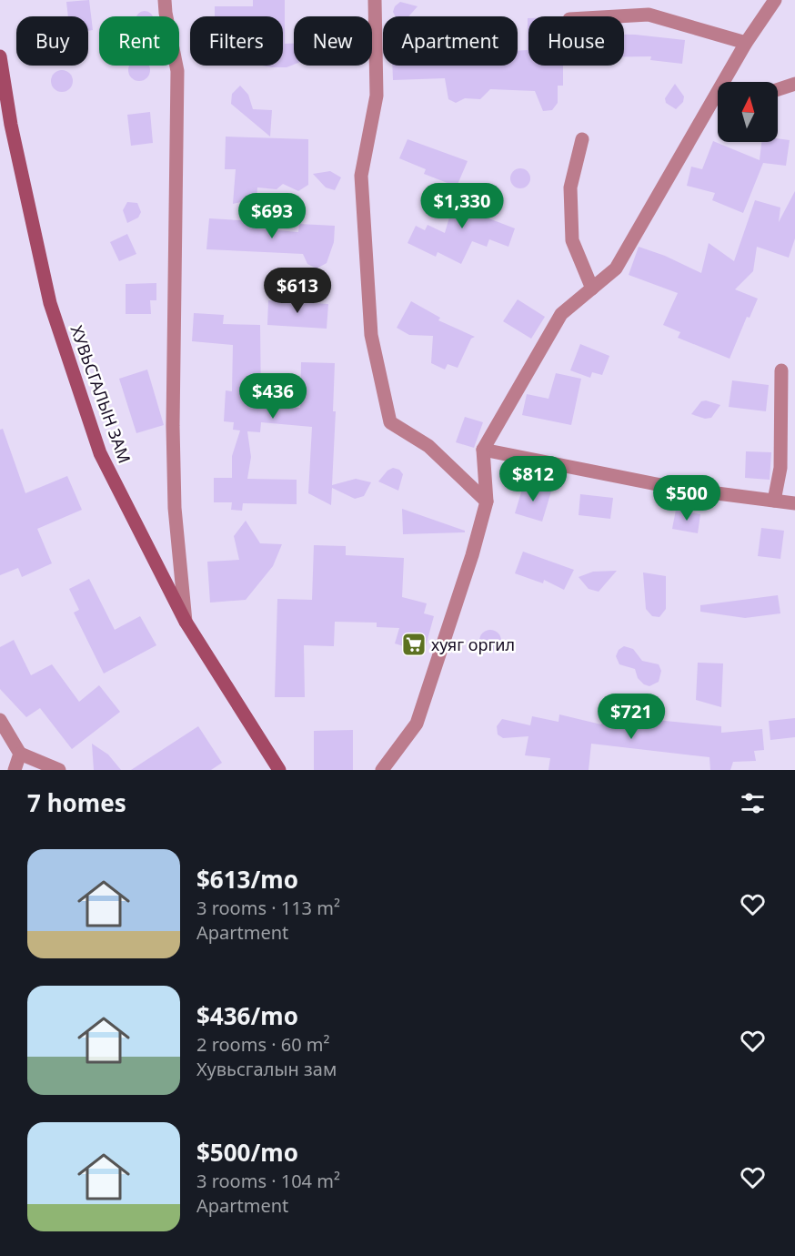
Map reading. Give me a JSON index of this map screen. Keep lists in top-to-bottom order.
{
  "streets": {
    "main road": ["ХУВЬСГАЛЫН ЗАМ"]
  },
  "places": {
    "supermarket": ["хуяг оргил"]
  },
  "north": "top",
  "page": {
    "chip": [
      "Buy",
      "Rent",
      "Filters",
      "New",
      "Apartment",
      "House"
    ],
    "price": [
      "$1,330",
      "$693",
      "$613",
      "$436",
      "$812",
      "$500",
      "$721"
    ],
    "heading": "7 homes",
    "list": [
      {
        "name": "$613/mo",
        "note": "3 rooms · 113 m² · Apartment"
      },
      {
        "name": "$436/mo",
        "note": "2 rooms · 60 m² · Хувьсгалын зам"
      },
      {
        "name": "$500/mo",
        "note": "3 rooms · 104 m² · Apartment"
      }
    ]
  }
}
